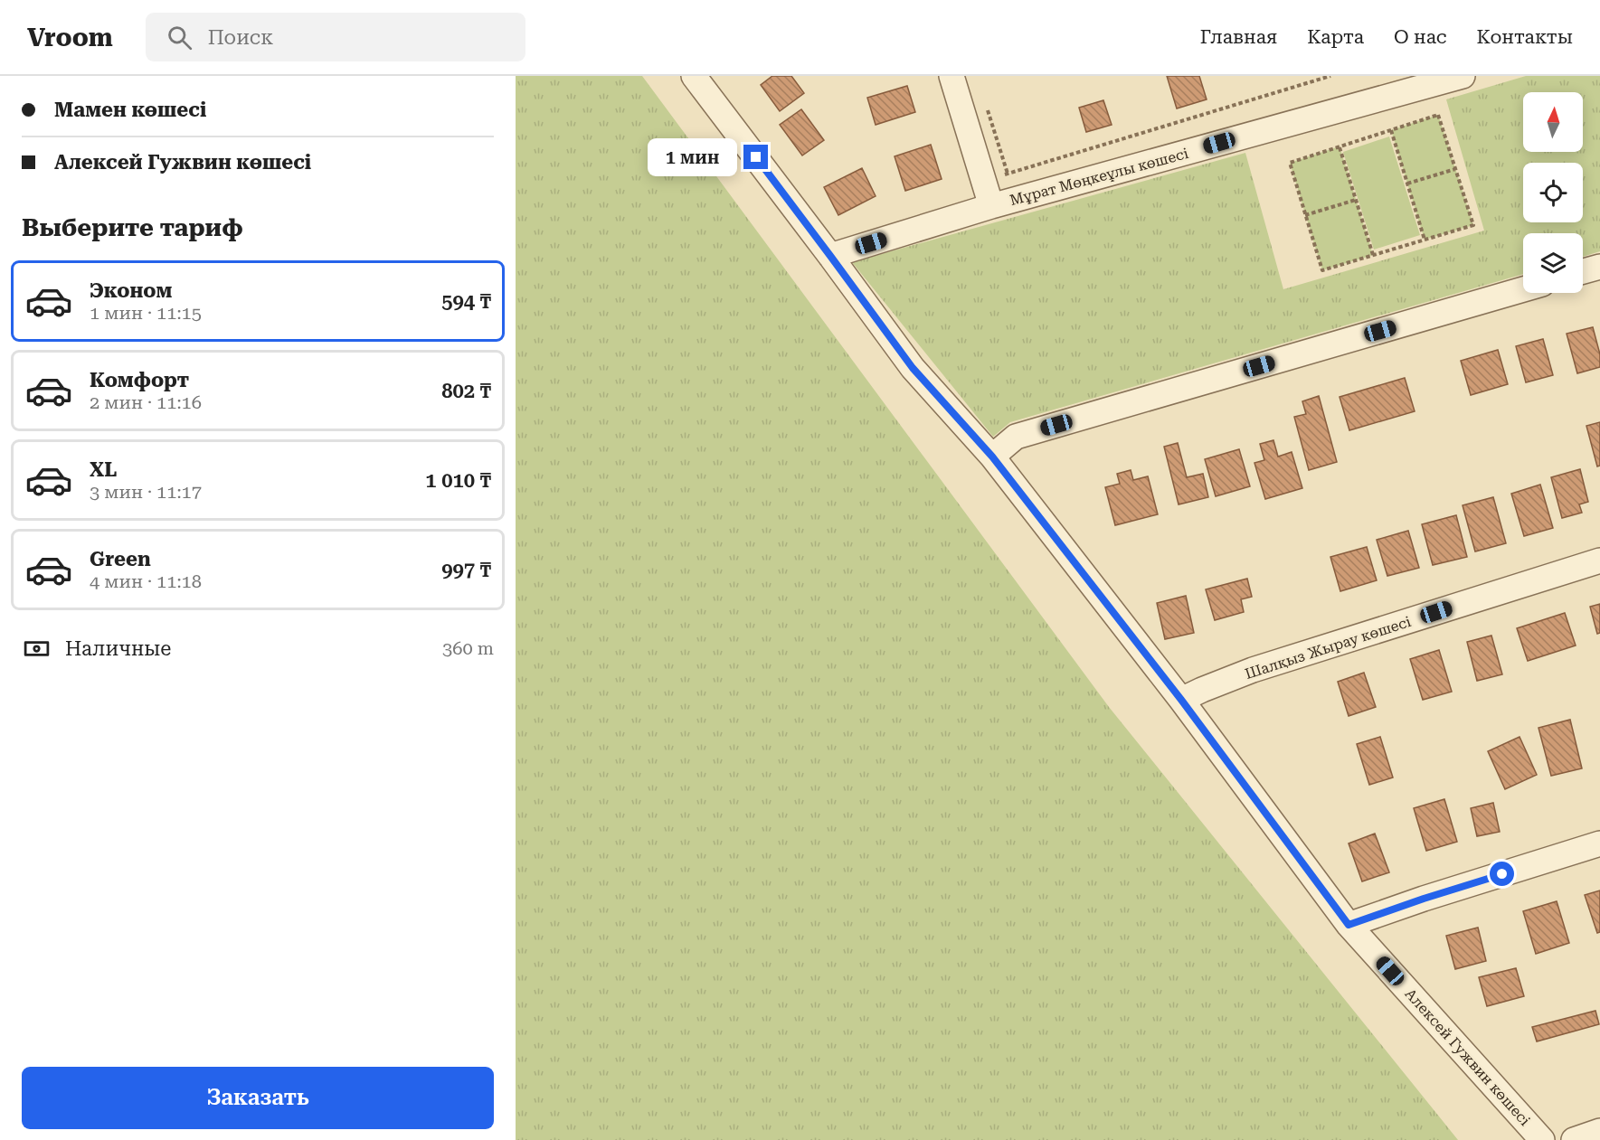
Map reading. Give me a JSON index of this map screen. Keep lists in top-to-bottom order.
{
  "streets": {
    "street": ["Мұрат Мөңкеұлы көшесі", "Шалқыз Жырау көшесі", "Алексей Гужвин көшесі"]
  },
  "crossings": [
    ["Мұрат Мөңкеұлы көшесі", "Алексей Гужвин көшесі"],
    ["Шалқыз Жырау көшесі", "Алексей Гужвин көшесі"]
  ],
  "north": "top",
  "page": {
    "header": "Vroom",
    "search": "Поиск",
    "nav": [
      "Главная",
      "Карта",
      "О нас",
      "Контакты"
    ],
    "banner": ["Мамен көшесі", "Алексей Гужвин көшесі"],
    "bubble": "1 мин",
    "heading": "Выберите тариф",
    "list": [
      {
        "name": "Эконом",
        "note": "1 мин · 11:15",
        "value": "594 ₸"
      },
      {
        "name": "Комфорт",
        "note": "2 мин · 11:16",
        "value": "802 ₸"
      },
      {
        "name": "XL",
        "note": "3 мин · 11:17",
        "value": "1 010 ₸"
      },
      {
        "name": "Green",
        "note": "4 мин · 11:18",
        "value": "997 ₸"
      }
    ],
    "pay": ["Наличные", "360 m"],
    "buttons": "Заказать"
  }
}
